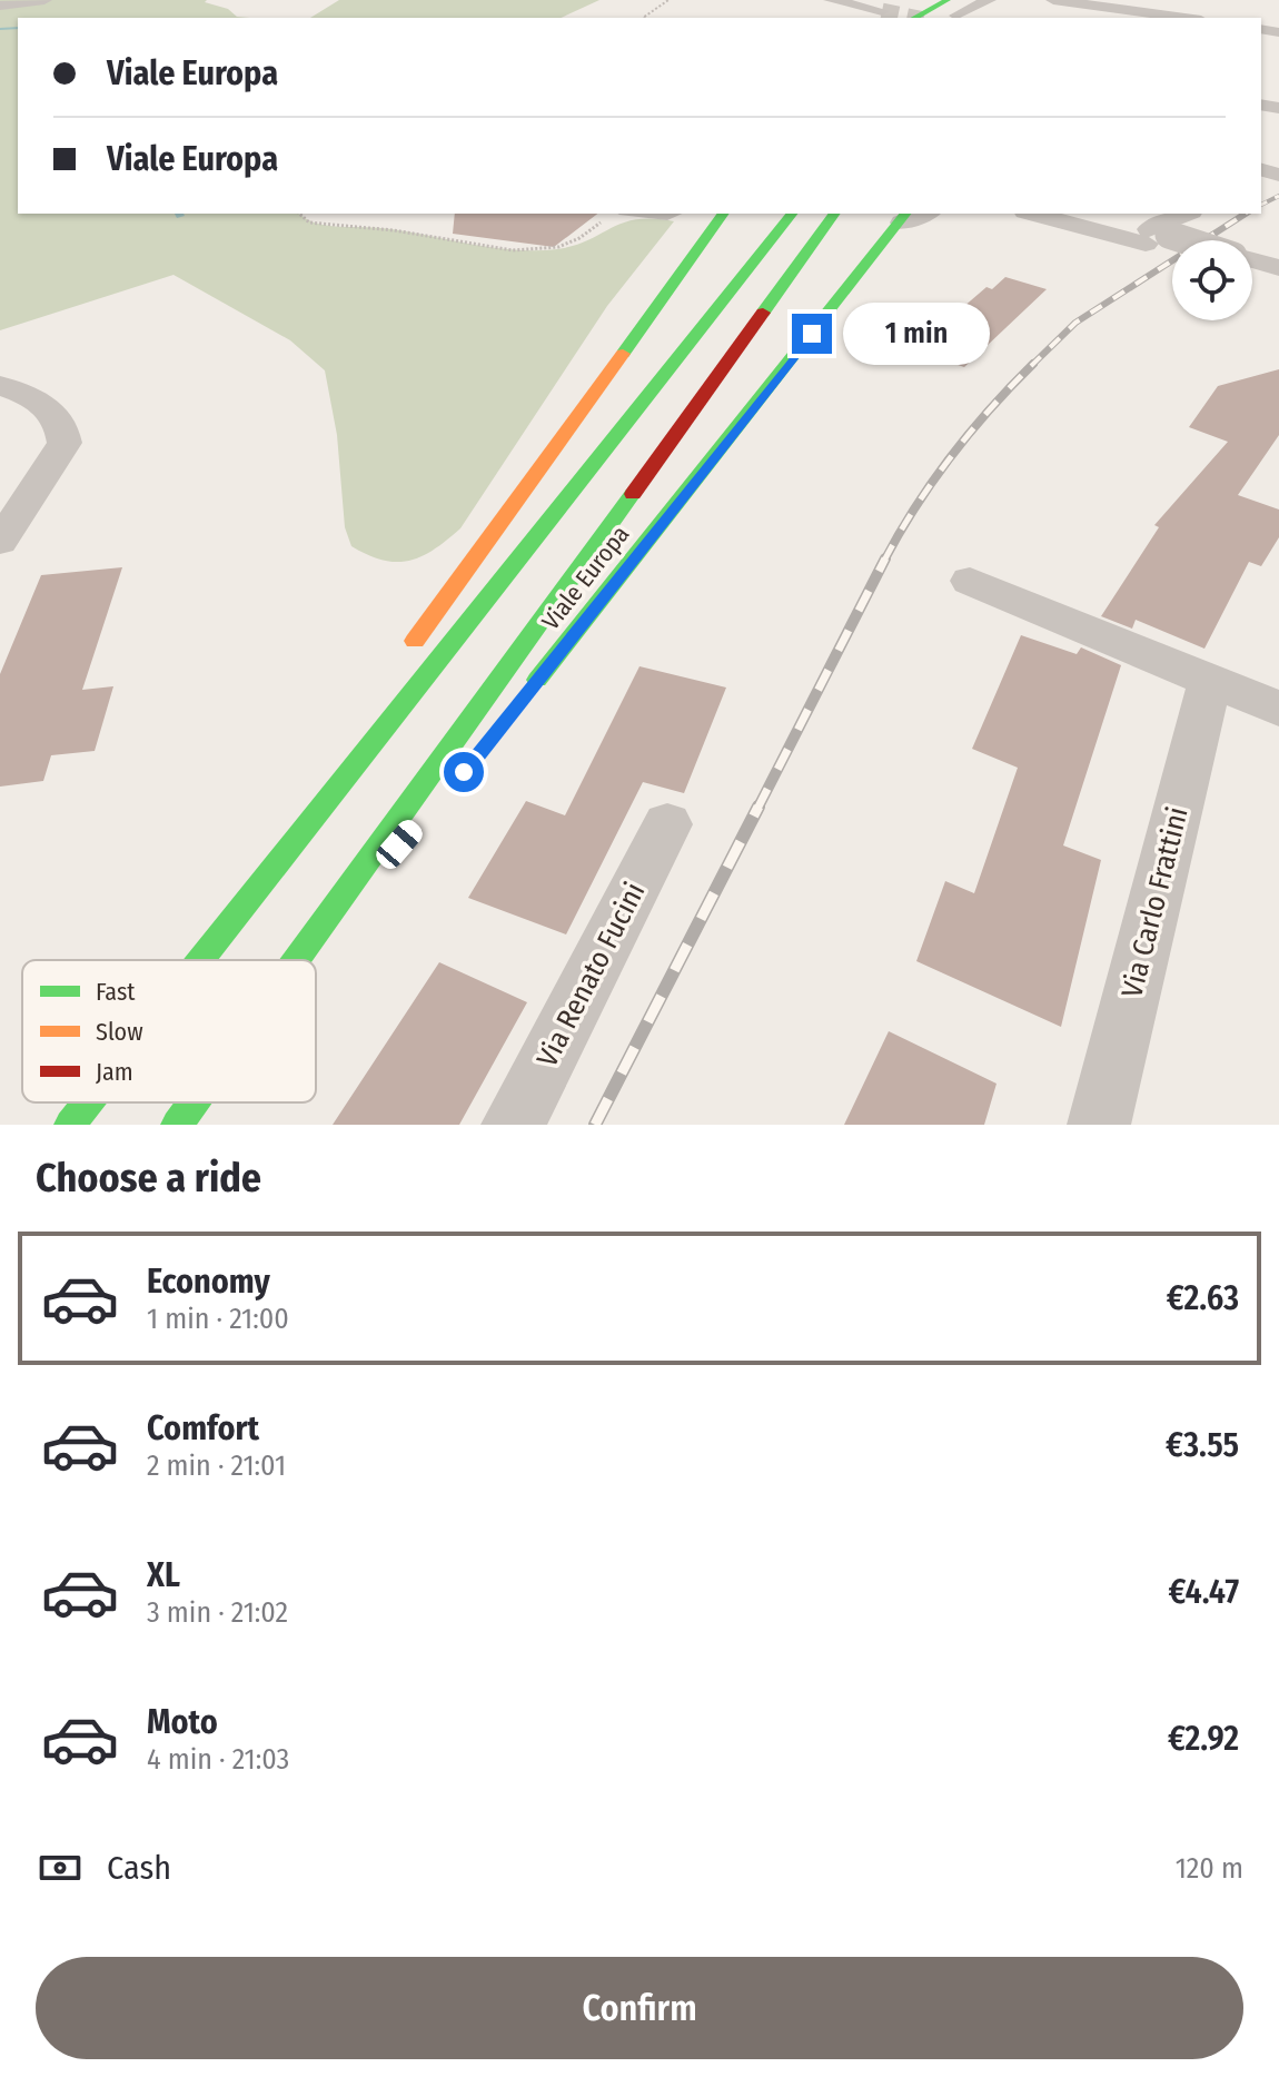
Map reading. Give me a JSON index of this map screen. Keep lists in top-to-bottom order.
{
  "streets": {
    "street": ["Viale Europa", "Via Carlo Frattini", "Via Renato Fucini"]
  },
  "legend": ["Fast", "Slow", "Jam"],
  "page": {
    "banner": ["Viale Europa", "Viale Europa"],
    "bubble": "1 min",
    "heading": "Choose a ride",
    "list": [
      {
        "name": "Economy",
        "note": "1 min · 21:00",
        "value": "€2.63"
      },
      {
        "name": "Comfort",
        "note": "2 min · 21:01",
        "value": "€3.55"
      },
      {
        "name": "XL",
        "note": "3 min · 21:02",
        "value": "€4.47"
      },
      {
        "name": "Moto",
        "note": "4 min · 21:03",
        "value": "€2.92"
      }
    ],
    "pay": ["Cash", "120 m"],
    "buttons": "Confirm"
  }
}
